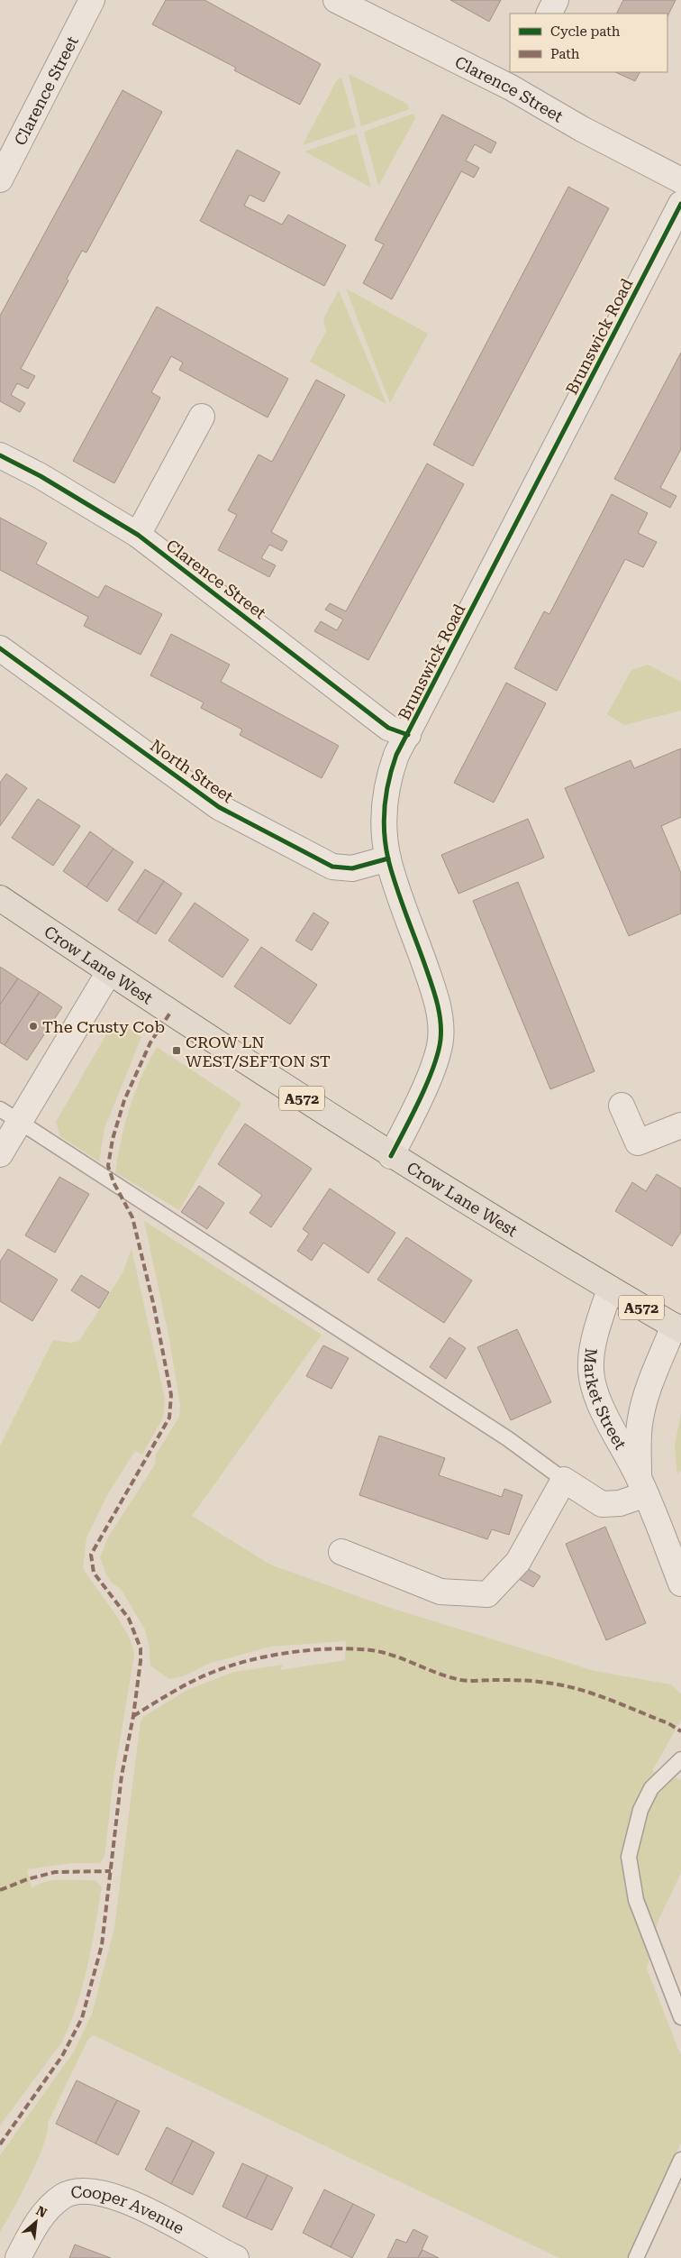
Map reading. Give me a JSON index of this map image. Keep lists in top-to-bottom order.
{
  "streets": {
    "main road": ["Crow Lane West", "A572"],
    "street": [
      "Clarence Street",
      "Brunswick Road",
      "North Street",
      "Market Street",
      "Cooper Avenue"
    ]
  },
  "crossings": [
    ["Clarence Street", "Brunswick Road"],
    ["Brunswick Road", "North Street"],
    ["Brunswick Road", "Crow Lane West"],
    ["Crow Lane West", "Market Street"]
  ],
  "places": {
    "other": ["The Crusty Cob"],
    "transit": ["CROW LN WEST/SEFTON ST"]
  },
  "legend": ["Cycle path", "Path"],
  "north": "top right"
}
